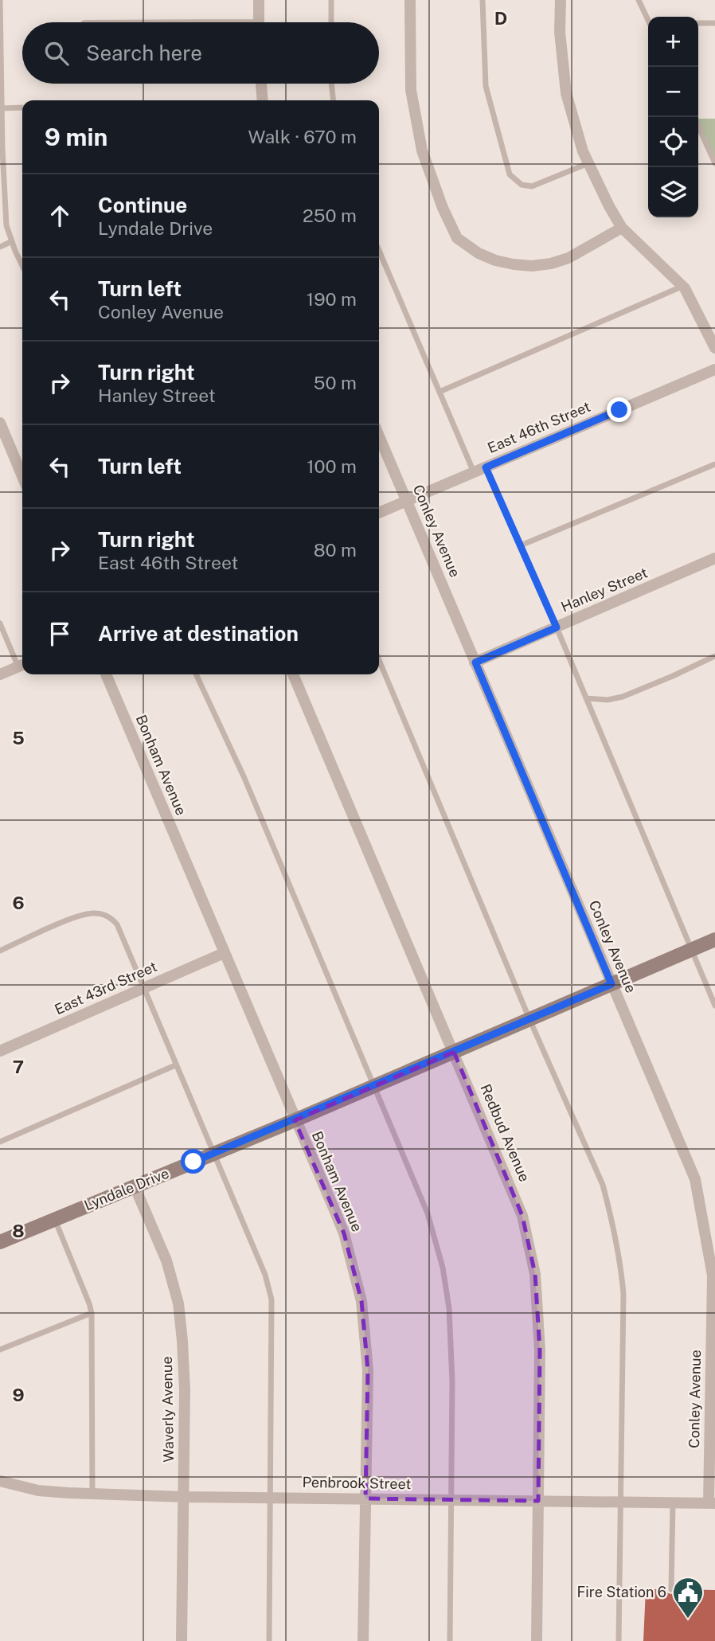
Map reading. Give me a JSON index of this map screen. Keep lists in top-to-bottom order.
{
  "streets": {
    "street": [
      "East 46th Street",
      "Conley Avenue",
      "Hanley Street",
      "Bonham Avenue",
      "East 43rd Street",
      "Redbud Avenue",
      "Lyndale Drive",
      "Waverly Avenue",
      "Penbrook Street"
    ]
  },
  "crossings": [
    ["East 46th Street", "Conley Avenue"],
    ["Conley Avenue", "Hanley Street"],
    ["Conley Avenue", "Lyndale Drive"],
    ["Conley Avenue", "Penbrook Street"],
    ["Bonham Avenue", "East 43rd Street"],
    ["Bonham Avenue", "Lyndale Drive"],
    ["Bonham Avenue", "Penbrook Street"],
    ["Redbud Avenue", "Lyndale Drive"],
    ["Redbud Avenue", "Penbrook Street"],
    ["Lyndale Drive", "Waverly Avenue"],
    ["Waverly Avenue", "Penbrook Street"]
  ],
  "places": {
    "public building": ["Fire Station 6"]
  },
  "page": {
    "map_buttons": ["+", "−"],
    "search": "Search here",
    "heading": ["9 min", "Walk · 670 m"],
    "list": [
      ["Continue", "Lyndale Drive", "250 m"],
      ["Turn left", "Conley Avenue", "190 m"],
      ["Turn right", "Hanley Street", "50 m"],
      ["Turn left", "100 m"],
      ["Turn right", "East 46th Street", "80 m"],
      "Arrive at destination"
    ]
  },
  "grid": {
    "columns": ["D"],
    "rows": [
      "5",
      "6",
      "7",
      "8",
      "9"
    ]
  }
}
